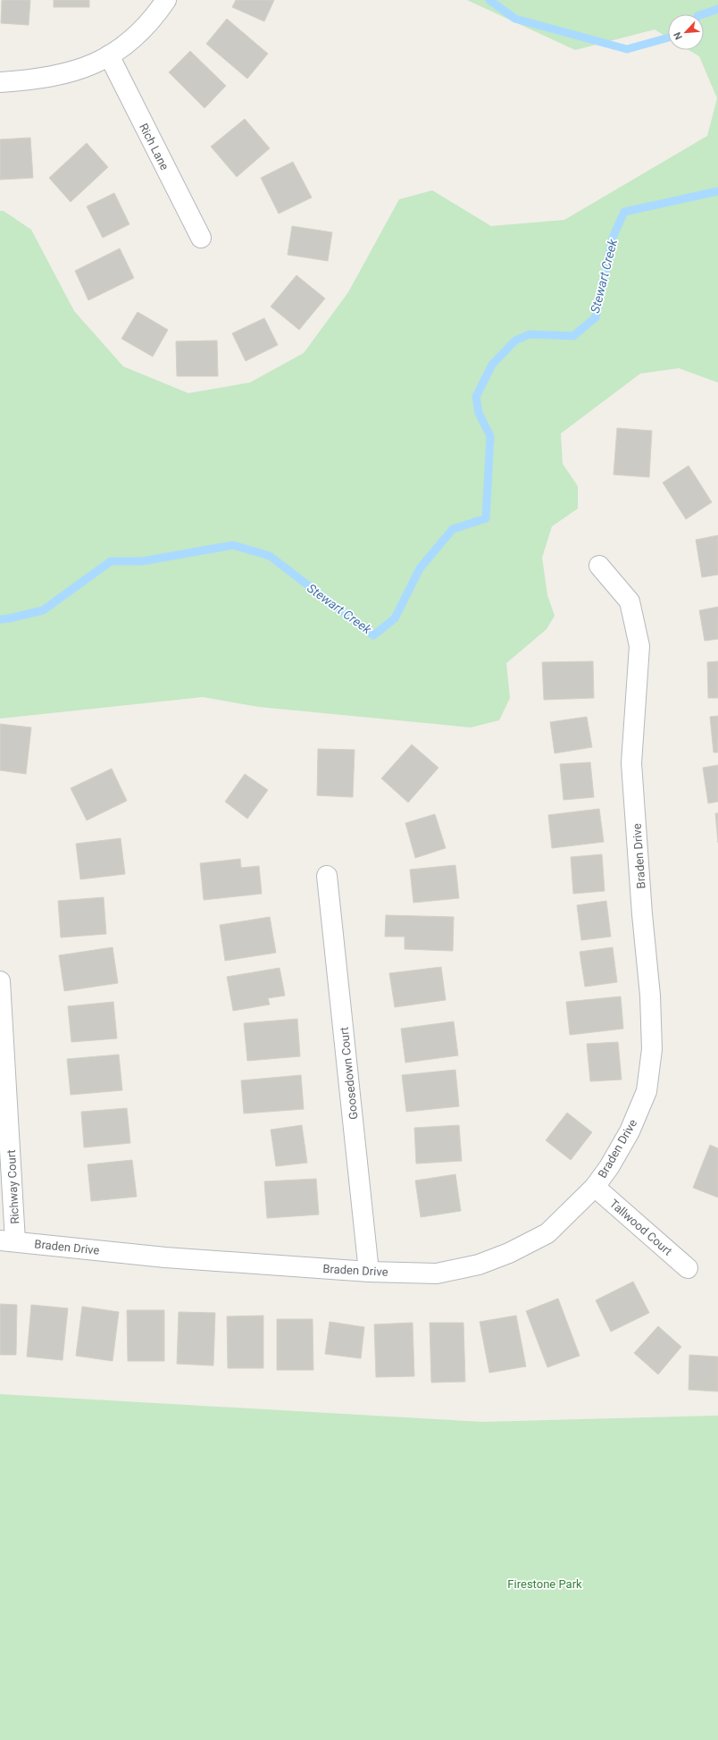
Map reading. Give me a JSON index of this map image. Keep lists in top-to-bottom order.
{
  "streets": {
    "street": [
      "Rich Lane",
      "Braden Drive",
      "Goosedown Court",
      "Richway Court",
      "Tallwood Court"
    ]
  },
  "crossings": [
    ["Braden Drive", "Goosedown Court"],
    ["Braden Drive", "Richway Court"],
    ["Braden Drive", "Tallwood Court"]
  ],
  "water": ["Stewart Creek"],
  "parks": ["Firestone Park"],
  "north": "bottom left"
}
